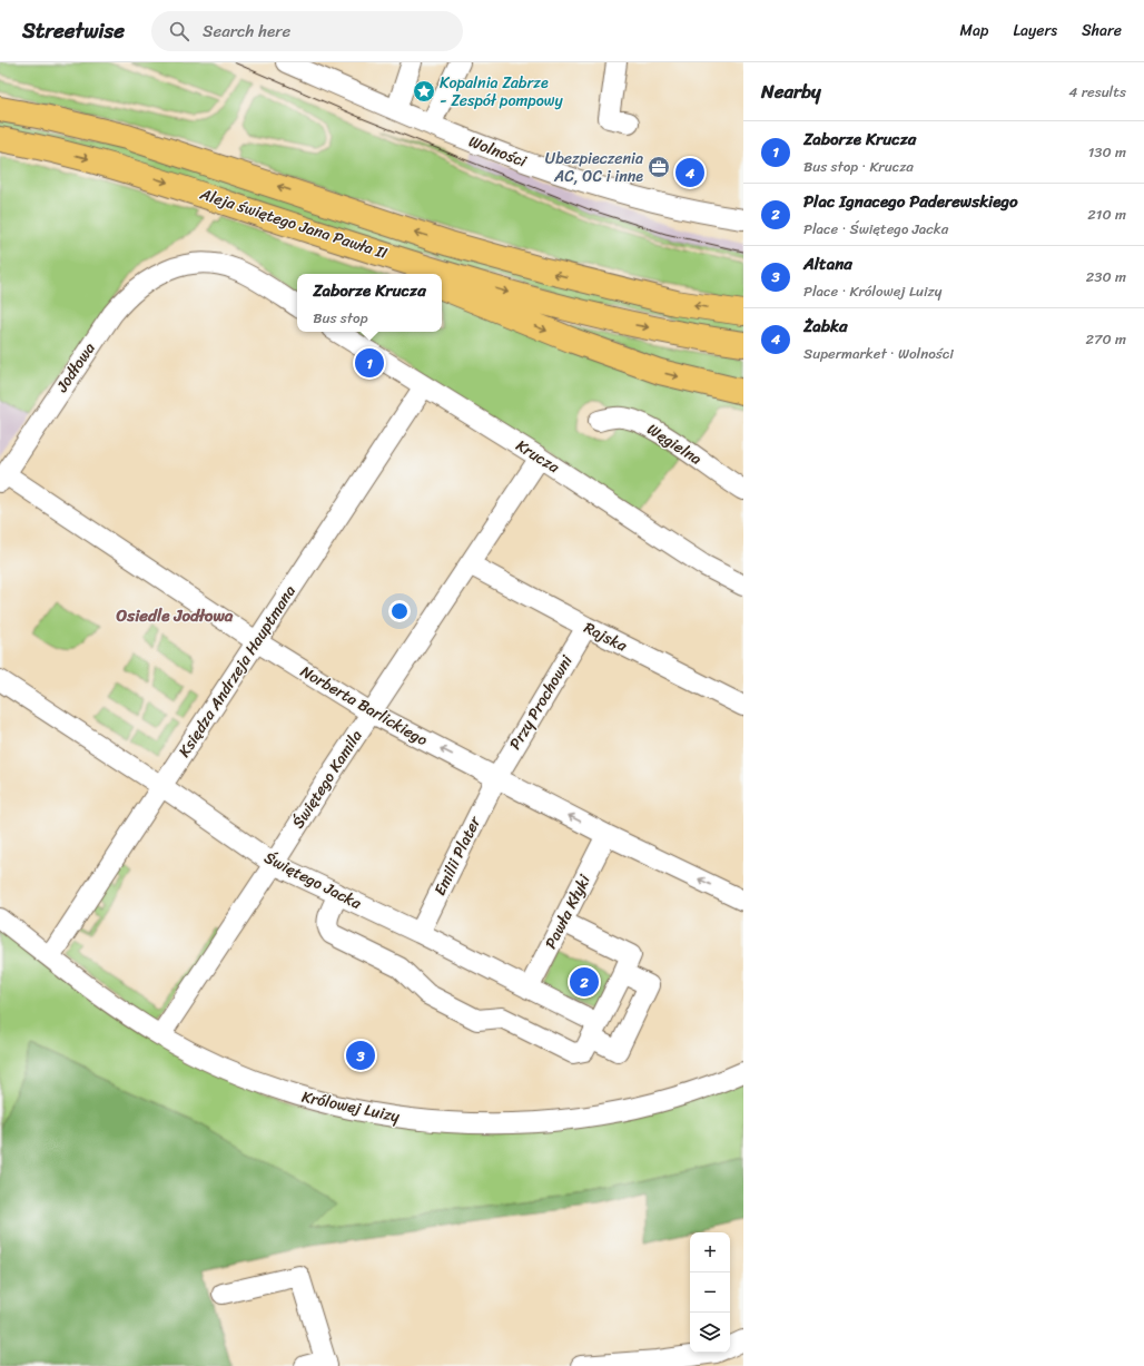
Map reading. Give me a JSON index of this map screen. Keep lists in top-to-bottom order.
{
  "streets": {
    "main road": ["Aleja świętego Jana Pawła II"],
    "street": [
      "Wolności",
      "Jodłowa",
      "Węgielna",
      "Krucza",
      "Rajska",
      "Księdza Andrzeja Hauptmana",
      "Przy Prochowni",
      "Norberta Barlickiego",
      "Świętego Kamila",
      "Emilii Plater",
      "Świętego Jacka",
      "Pawła Kłyki",
      "Królowej Luizy"
    ]
  },
  "crossings": [
    ["Jodłowa", "Norberta Barlickiego"],
    ["Krucza", "Księdza Andrzeja Hauptmana"],
    ["Krucza", "Świętego Kamila"],
    ["Rajska", "Przy Prochowni"],
    ["Rajska", "Świętego Kamila"],
    ["Księdza Andrzeja Hauptmana", "Norberta Barlickiego"],
    ["Księdza Andrzeja Hauptmana", "Świętego Jacka"],
    ["Księdza Andrzeja Hauptmana", "Królowej Luizy"],
    ["Przy Prochowni", "Norberta Barlickiego"],
    ["Przy Prochowni", "Emilii Plater"],
    ["Norberta Barlickiego", "Świętego Kamila"],
    ["Norberta Barlickiego", "Emilii Plater"],
    ["Norberta Barlickiego", "Pawła Kłyki"],
    ["Świętego Kamila", "Świętego Jacka"],
    ["Świętego Kamila", "Królowej Luizy"],
    ["Emilii Plater", "Świętego Jacka"],
    ["Świętego Jacka", "Pawła Kłyki"]
  ],
  "one_way": ["Norberta Barlickiego"],
  "districts": ["Osiedle Jodłowa"],
  "places": {
    "place": ["Kopalnia Zabrze - Zespół pompowy"],
    "office": ["Ubezpieczenia AC, OC i inne"]
  },
  "page": {
    "header": "Streetwise",
    "search": "Search here",
    "nav": ["Map", "Layers", "Share"],
    "heading": ["Nearby", "4 results"],
    "list": [
      {
        "mark": "1",
        "name": "Zaborze Krucza",
        "note": "Bus stop · Krucza",
        "value": "130 m"
      },
      {
        "mark": "2",
        "name": "Plac Ignacego Paderewskiego",
        "note": "Place · Świętego Jacka",
        "value": "210 m"
      },
      {
        "mark": "3",
        "name": "Altana",
        "note": "Place · Królowej Luizy",
        "value": "230 m"
      },
      {
        "mark": "4",
        "name": "Żabka",
        "note": "Supermarket · Wolności",
        "value": "270 m"
      }
    ],
    "pins": [
      "4",
      "1",
      "2",
      "3"
    ],
    "popup": ["Zaborze Krucza", "Bus stop"],
    "map_buttons": ["+", "−"]
  }
}
